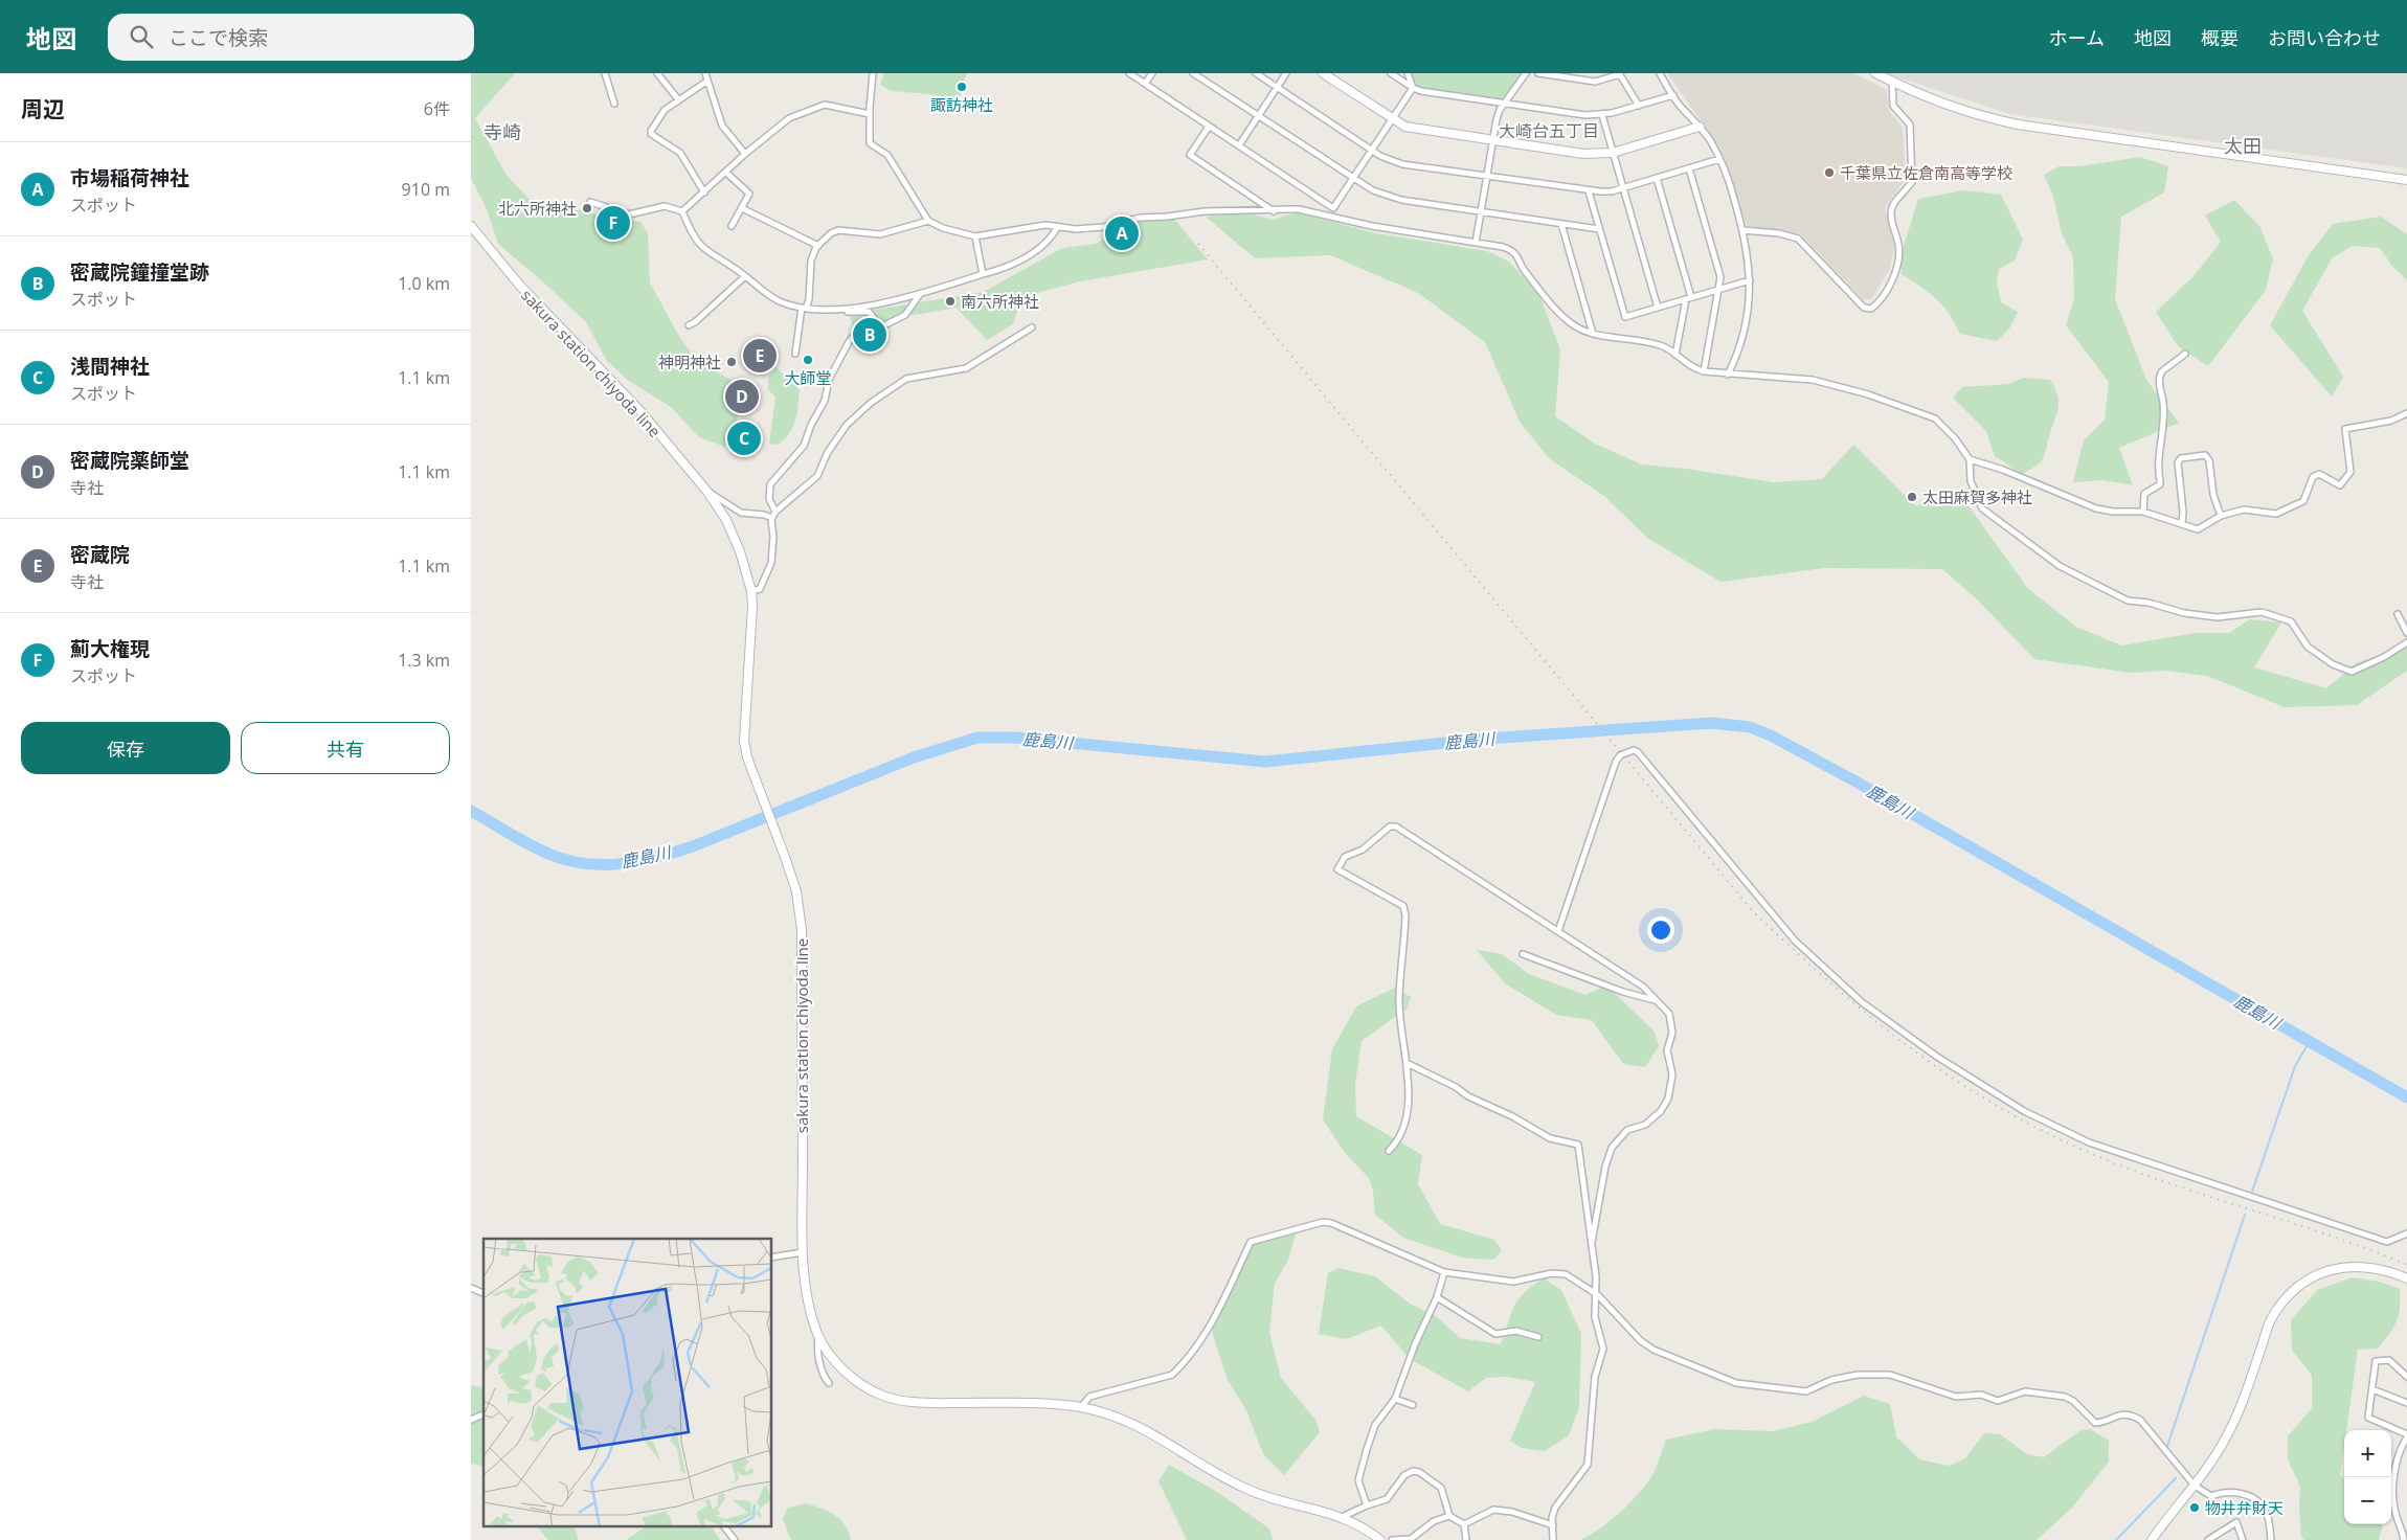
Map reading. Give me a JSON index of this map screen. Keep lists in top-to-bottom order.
{
  "streets": {
    "main road": ["sakura station chiyoda line"]
  },
  "districts": ["大崎台五丁目", "寺崎", "太田"],
  "water": ["鹿島川"],
  "places": [
    "諏訪神社",
    "千葉県立佐倉南高等学校",
    "北六所神社",
    "南六所神社",
    "大師堂",
    "神明神社",
    "太田麻賀多神社",
    "物井弁財天"
  ],
  "page": {
    "header": "地図",
    "search": "ここで検索",
    "nav": [
      "ホーム",
      "地図",
      "概要",
      "お問い合わせ"
    ],
    "heading": ["周辺", "6件"],
    "list": [
      {
        "mark": "A",
        "name": "市場稲荷神社",
        "note": "スポット",
        "value": "910 m"
      },
      {
        "mark": "B",
        "name": "密蔵院鐘撞堂跡",
        "note": "スポット",
        "value": "1.0 km"
      },
      {
        "mark": "C",
        "name": "浅間神社",
        "note": "スポット",
        "value": "1.1 km"
      },
      {
        "mark": "D",
        "name": "密蔵院薬師堂",
        "note": "寺社",
        "value": "1.1 km"
      },
      {
        "mark": "E",
        "name": "密蔵院",
        "note": "寺社",
        "value": "1.1 km"
      },
      {
        "mark": "F",
        "name": "薊大権現",
        "note": "スポット",
        "value": "1.3 km"
      }
    ],
    "pins": [
      "F",
      "A",
      "B",
      "E",
      "D",
      "C"
    ],
    "buttons": ["保存", "共有"],
    "map_buttons": ["+", "−"]
  }
}
